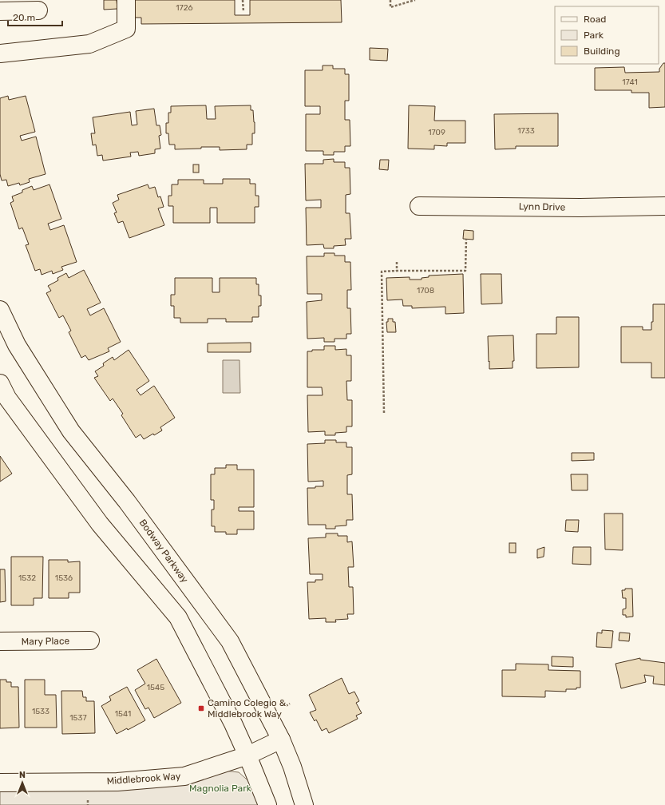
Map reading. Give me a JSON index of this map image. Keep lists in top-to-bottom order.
{
  "streets": {
    "street": [
      "Lynn Drive",
      "Bodway Parkway",
      "Mary Place",
      "Middlebrook Way"
    ]
  },
  "crossings": [
    ["Bodway Parkway", "Middlebrook Way"]
  ],
  "parks": ["Magnolia Park"],
  "places": {
    "transit": ["Camino Colegio & Middlebrook Way"]
  },
  "house_numbers": [
    "1726",
    "1741",
    "1733",
    "1709",
    "1708",
    "1532",
    "1536",
    "1545",
    "1533",
    "1541",
    "1537"
  ],
  "legend": ["Road", "Park", "Building"],
  "scale_bar": "20 m",
  "north": "top"
}
